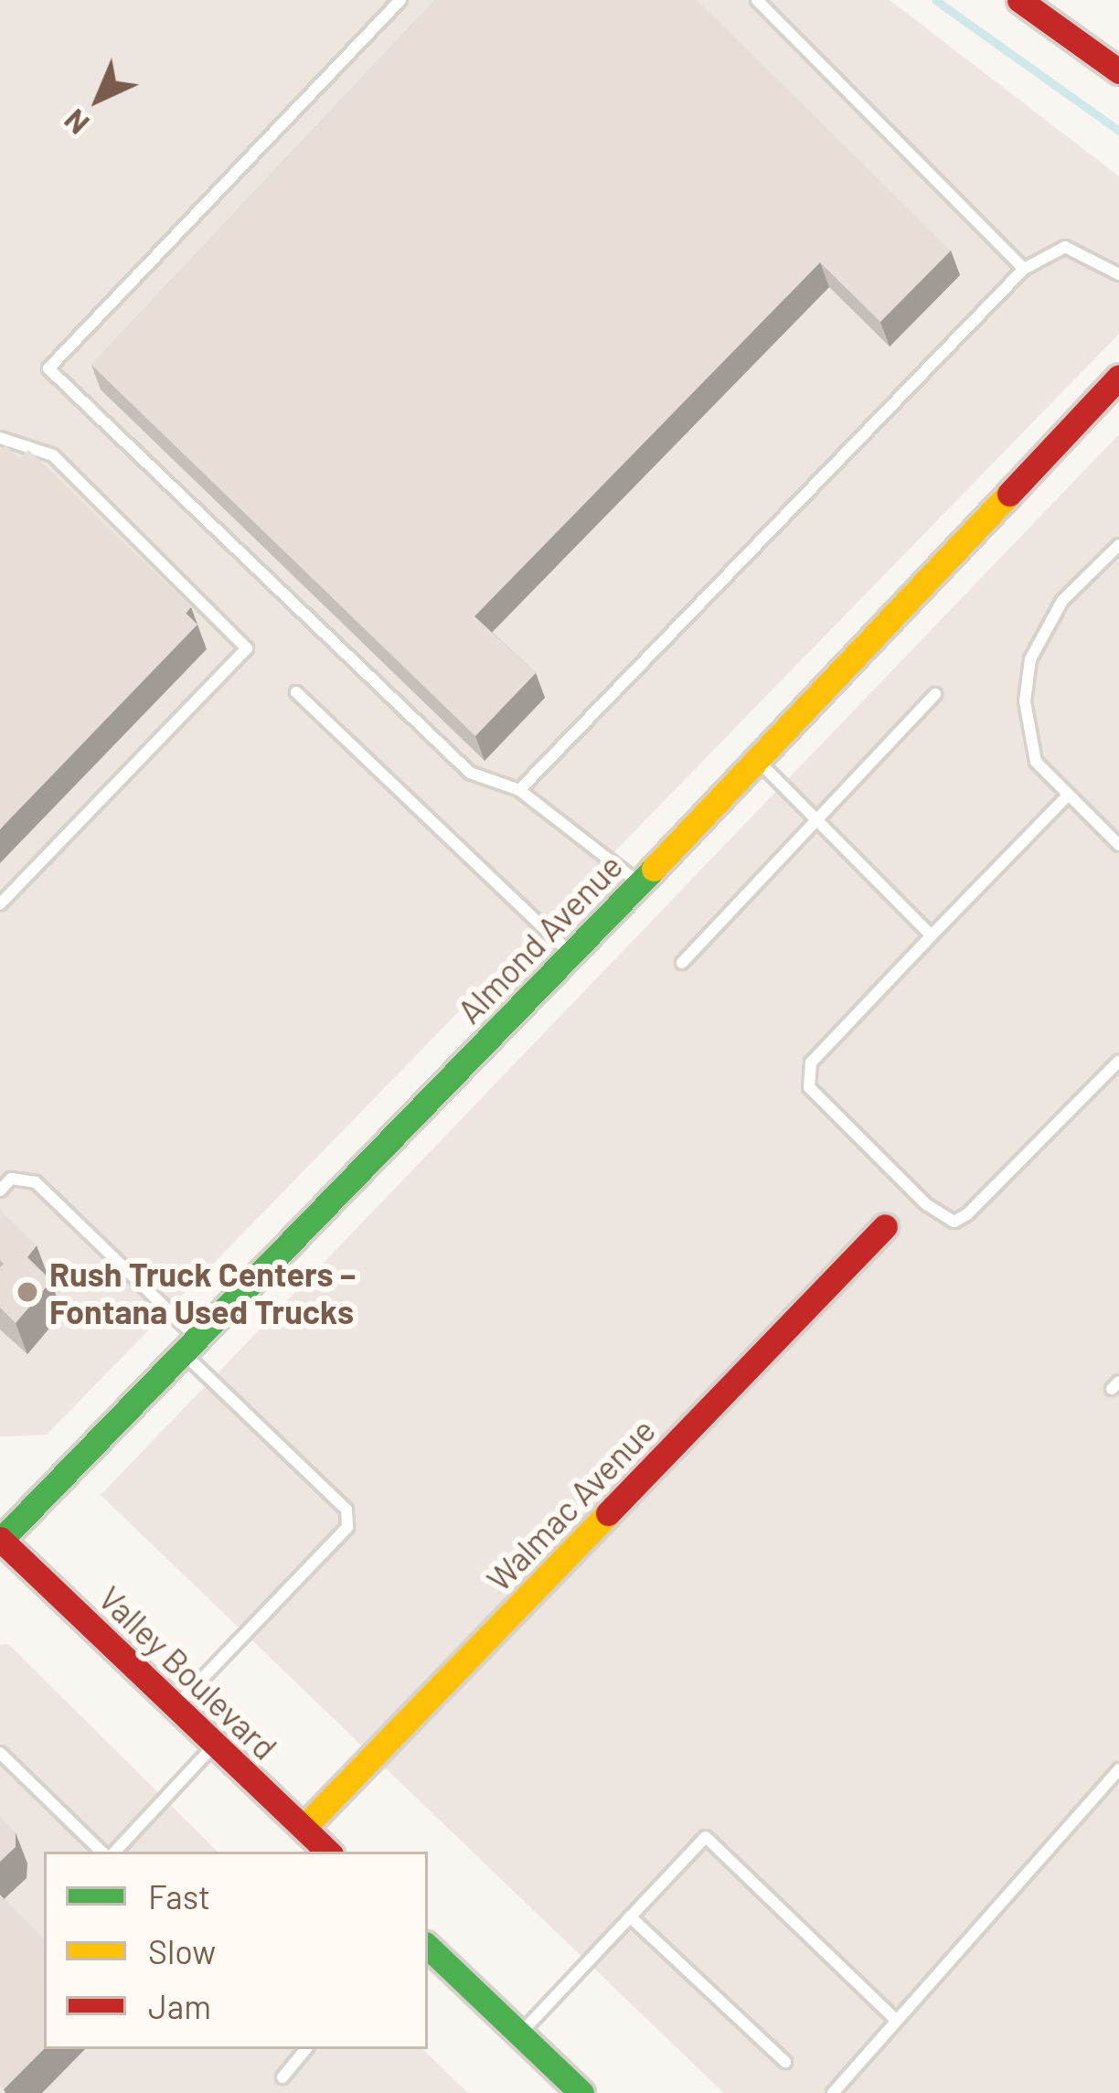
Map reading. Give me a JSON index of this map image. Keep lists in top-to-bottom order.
{
  "streets": {
    "main road": ["Almond Avenue", "Walmac Avenue", "Valley Boulevard"]
  },
  "crossings": [
    ["Almond Avenue", "Valley Boulevard"],
    ["Walmac Avenue", "Valley Boulevard"]
  ],
  "places": ["Rush Truck Centers – Fontana Used Trucks"],
  "legend": ["Fast", "Slow", "Jam"],
  "north": "bottom left"
}
